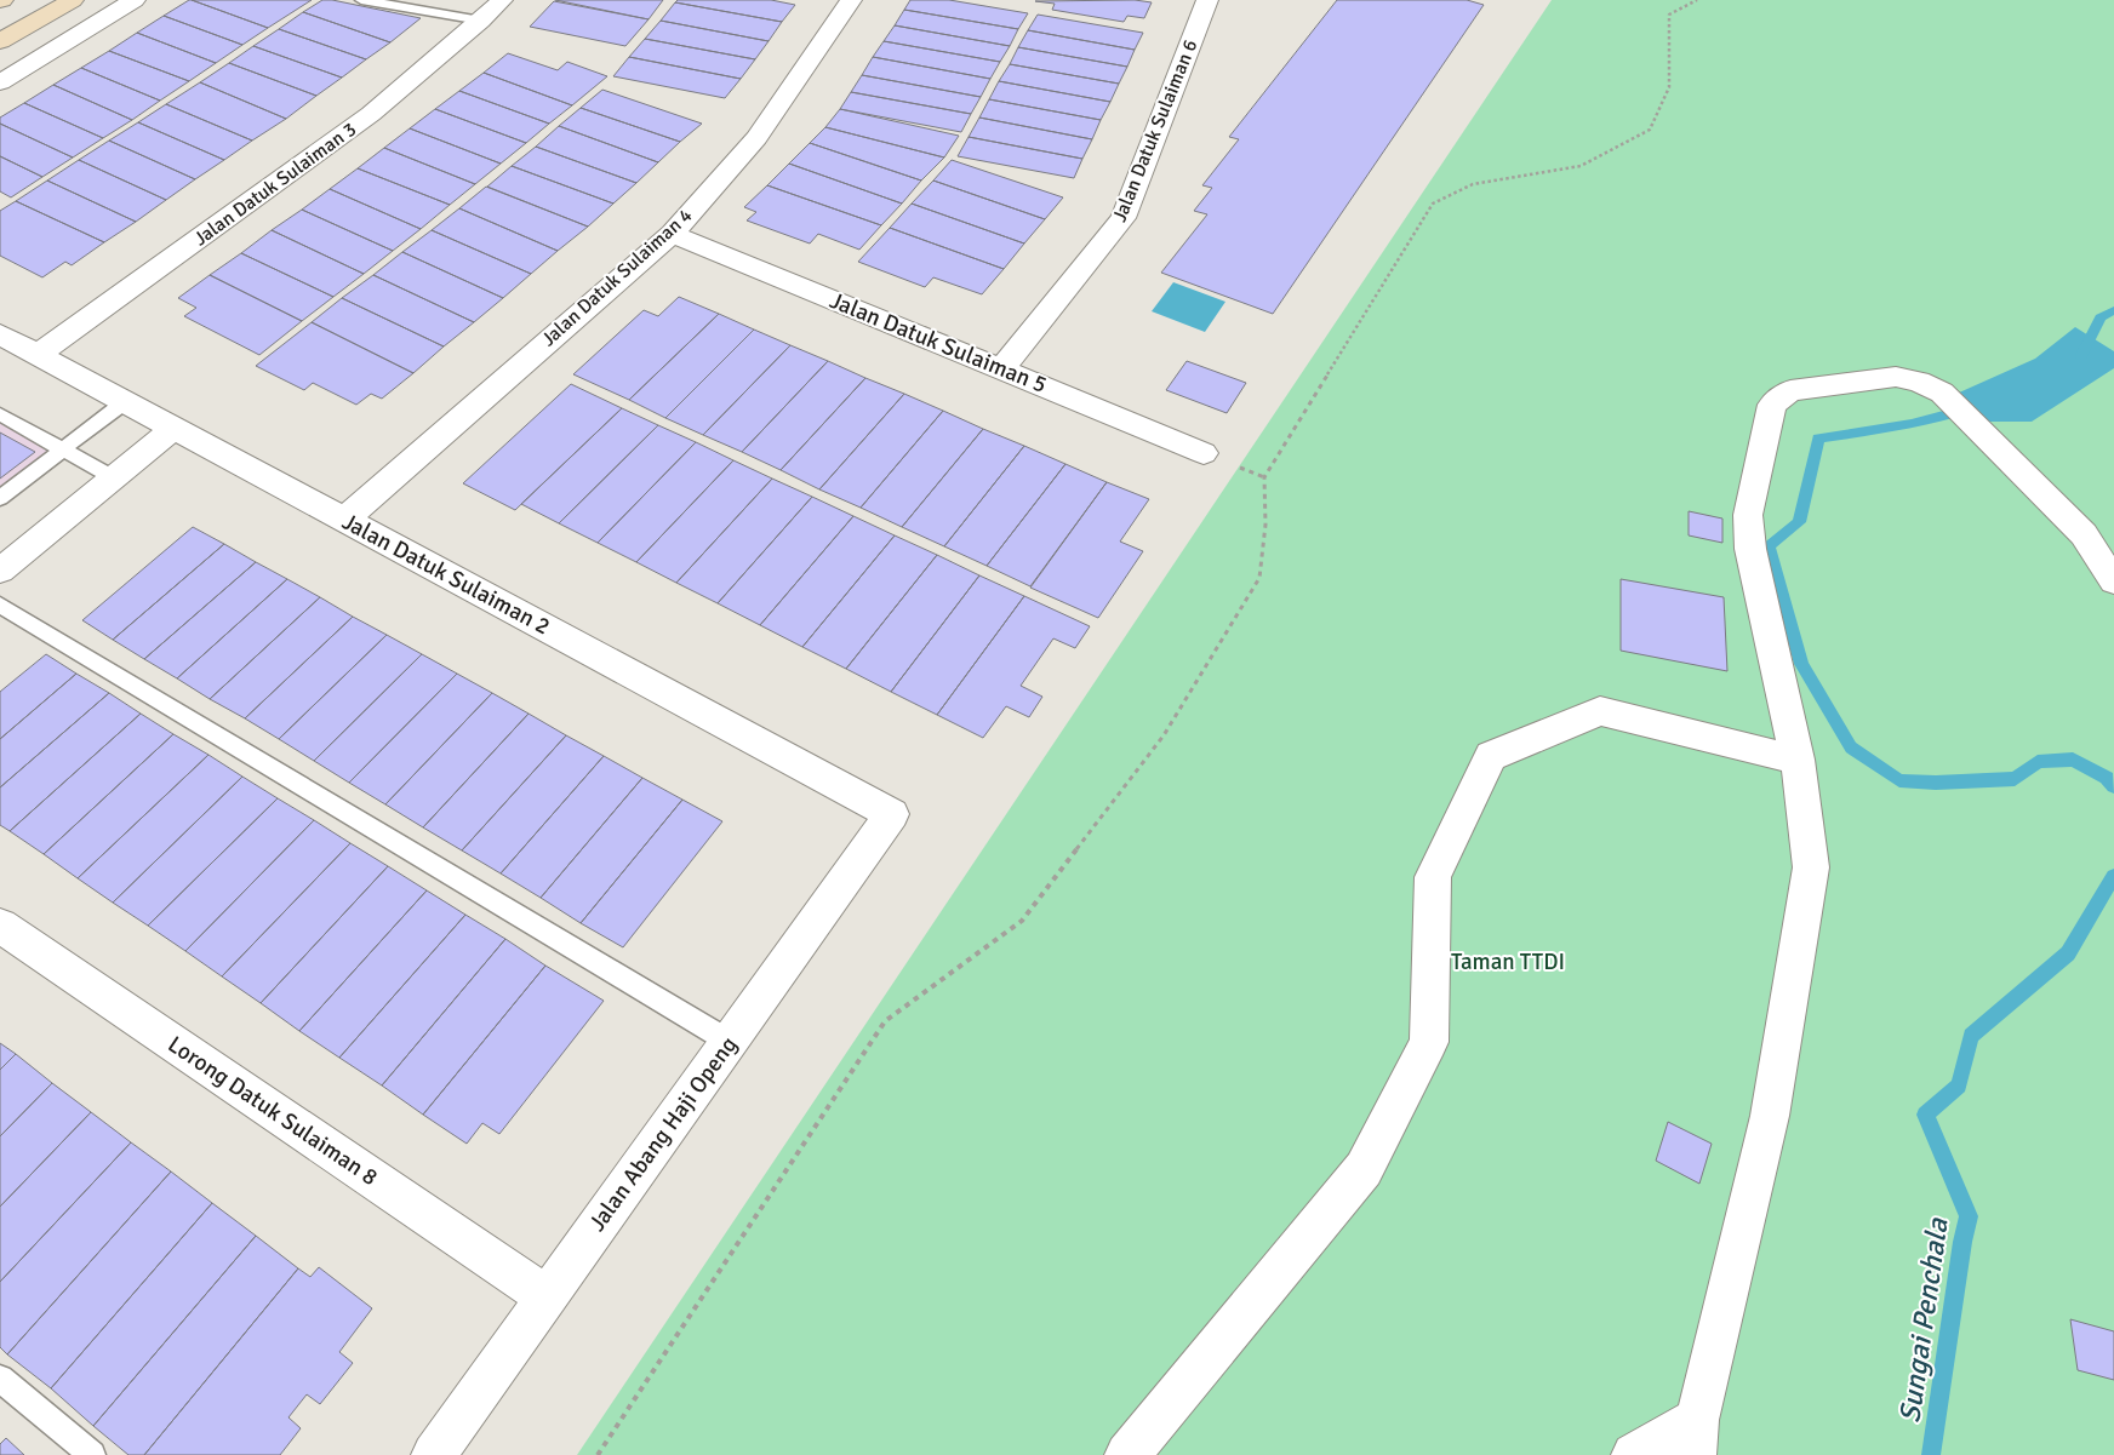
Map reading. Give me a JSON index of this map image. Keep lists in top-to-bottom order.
{
  "streets": {
    "street": [
      "Jalan Datuk Sulaiman 6",
      "Jalan Datuk Sulaiman 3",
      "Jalan Datuk Sulaiman 4",
      "Jalan Datuk Sulaiman 5",
      "Jalan Datuk Sulaiman 2",
      "Lorong Datuk Sulaiman 8",
      "Jalan Abang Haji Openg"
    ]
  },
  "crossings": [
    ["Jalan Datuk Sulaiman 6", "Jalan Datuk Sulaiman 5"],
    ["Jalan Datuk Sulaiman 3", "Jalan Datuk Sulaiman 2"],
    ["Jalan Datuk Sulaiman 4", "Jalan Datuk Sulaiman 5"],
    ["Jalan Datuk Sulaiman 4", "Jalan Datuk Sulaiman 2"],
    ["Jalan Datuk Sulaiman 2", "Jalan Abang Haji Openg"],
    ["Lorong Datuk Sulaiman 8", "Jalan Abang Haji Openg"]
  ],
  "water": ["Sungai Penchala"],
  "parks": ["Taman TTDI"]
}
